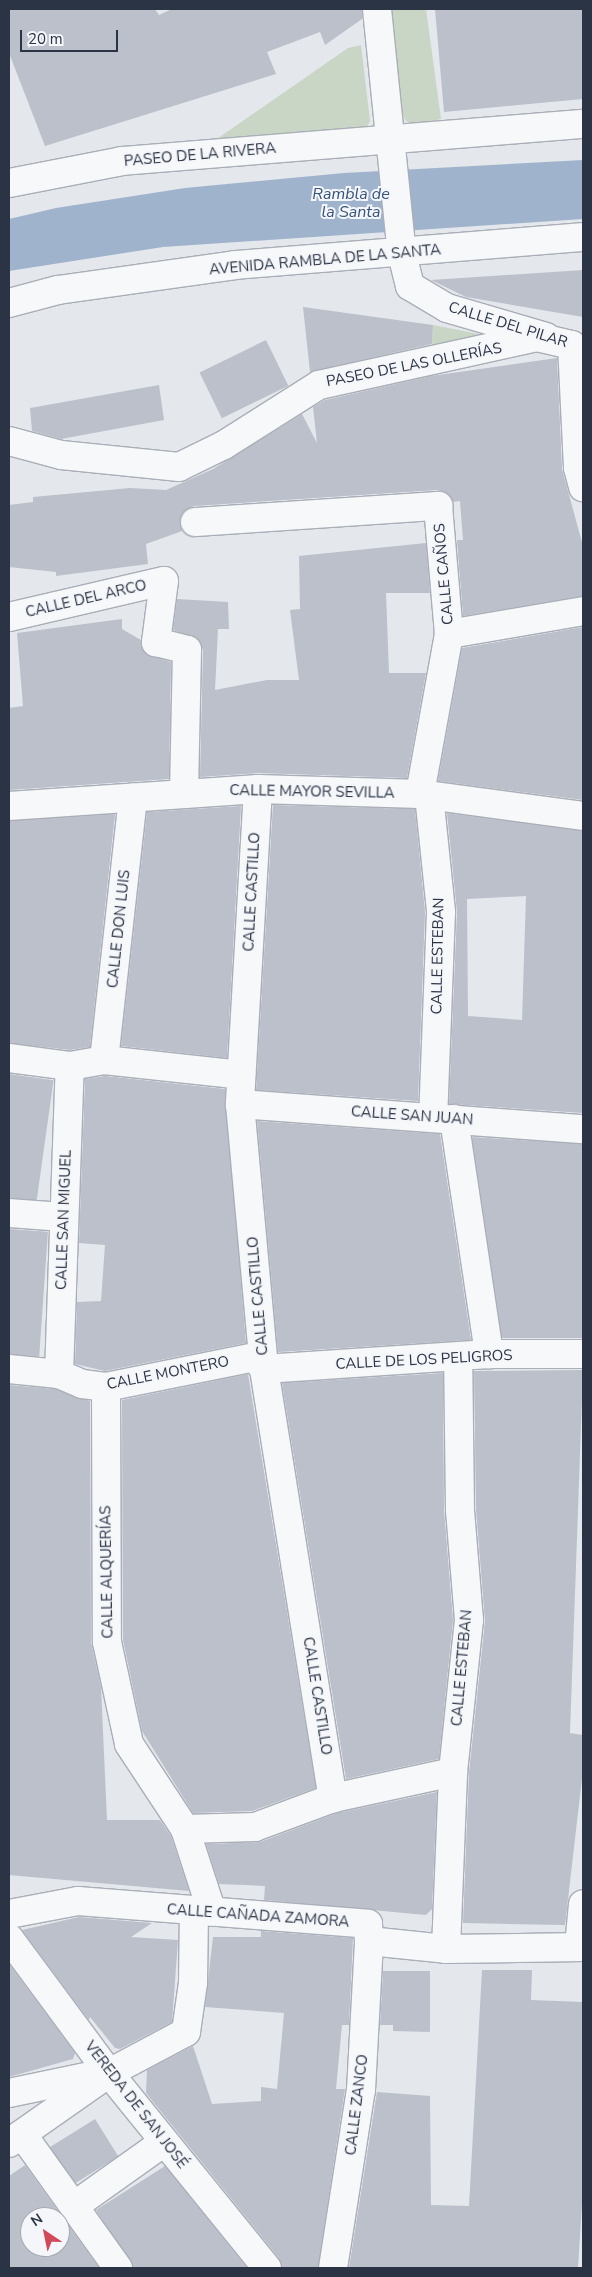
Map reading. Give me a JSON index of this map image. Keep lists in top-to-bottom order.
{
  "streets": {
    "street": [
      "PASEO DE LA RIVERA",
      "AVENIDA RAMBLA DE LA SANTA",
      "CALLE DEL PILAR",
      "PASEO DE LAS OLLERÍAS",
      "CALLE CAÑOS",
      "CALLE DEL ARCO",
      "CALLE MAYOR SEVILLA",
      "CALLE CASTILLO",
      "CALLE DON LUIS",
      "CALLE ESTEBAN",
      "CALLE SAN JUAN",
      "CALLE SAN MIGUEL",
      "CALLE DE LOS PELIGROS",
      "CALLE MONTERO",
      "CALLE ALQUERÍAS",
      "CALLE CAÑADA ZAMORA",
      "VEREDA DE SAN JOSÉ",
      "CALLE ZANCO"
    ]
  },
  "crossings": [
    ["PASEO DE LA RIVERA", "CALLE DEL PILAR"],
    ["AVENIDA RAMBLA DE LA SANTA", "CALLE DEL PILAR"],
    ["CALLE DEL PILAR", "PASEO DE LAS OLLERÍAS"],
    ["CALLE CAÑOS", "CALLE MAYOR SEVILLA"],
    ["CALLE CAÑOS", "CALLE ESTEBAN"],
    ["CALLE DEL ARCO", "CALLE MAYOR SEVILLA"],
    ["CALLE MAYOR SEVILLA", "CALLE CASTILLO"],
    ["CALLE MAYOR SEVILLA", "CALLE DON LUIS"],
    ["CALLE MAYOR SEVILLA", "CALLE ESTEBAN"],
    ["CALLE CASTILLO", "CALLE SAN JUAN"],
    ["CALLE CASTILLO", "CALLE DE LOS PELIGROS"],
    ["CALLE CASTILLO", "CALLE MONTERO"],
    ["CALLE ESTEBAN", "CALLE SAN JUAN"],
    ["CALLE ESTEBAN", "CALLE DE LOS PELIGROS"],
    ["CALLE SAN MIGUEL", "CALLE MONTERO"],
    ["CALLE DE LOS PELIGROS", "CALLE MONTERO"],
    ["CALLE MONTERO", "CALLE ALQUERÍAS"],
    ["CALLE ALQUERÍAS", "CALLE CAÑADA ZAMORA"],
    ["CALLE ALQUERÍAS", "VEREDA DE SAN JOSÉ"],
    ["CALLE CAÑADA ZAMORA", "CALLE ZANCO"]
  ],
  "water": ["Rambla de la Santa"],
  "scale_bar": "20 m",
  "north": "top left"
}
